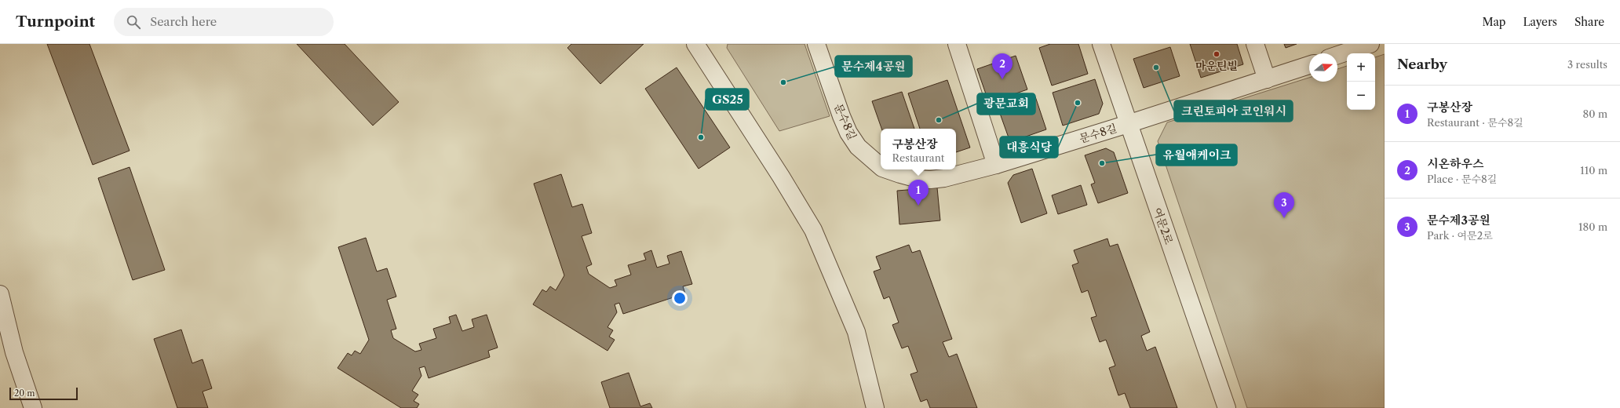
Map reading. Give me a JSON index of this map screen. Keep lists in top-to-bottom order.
{
  "streets": {
    "street": ["문수8길", "여문2로"]
  },
  "crossings": [
    ["문수8길", "여문2로"]
  ],
  "places": [
    "마운틴빌",
    "크린토피아 코인워시",
    "문수제4공원",
    "대흥식당",
    "광문교회",
    "GS25",
    "유월애케이크"
  ],
  "scale_bar": "20 m",
  "north": "right",
  "page": {
    "header": "Turnpoint",
    "search": "Search here",
    "nav": ["Map", "Layers", "Share"],
    "heading": ["Nearby", "3 results"],
    "map_buttons": ["+", "−"],
    "pins": ["2", "1", "3"],
    "list": [
      {
        "mark": "1",
        "name": "구봉산장",
        "note": "Restaurant · 문수8길",
        "value": "80 m"
      },
      {
        "mark": "2",
        "name": "시온하우스",
        "note": "Place · 문수8길",
        "value": "110 m"
      },
      {
        "mark": "3",
        "name": "문수제3공원",
        "note": "Park · 여문2로",
        "value": "180 m"
      }
    ],
    "popup": ["구봉산장", "Restaurant"],
    "scale": "20 m"
  }
}
